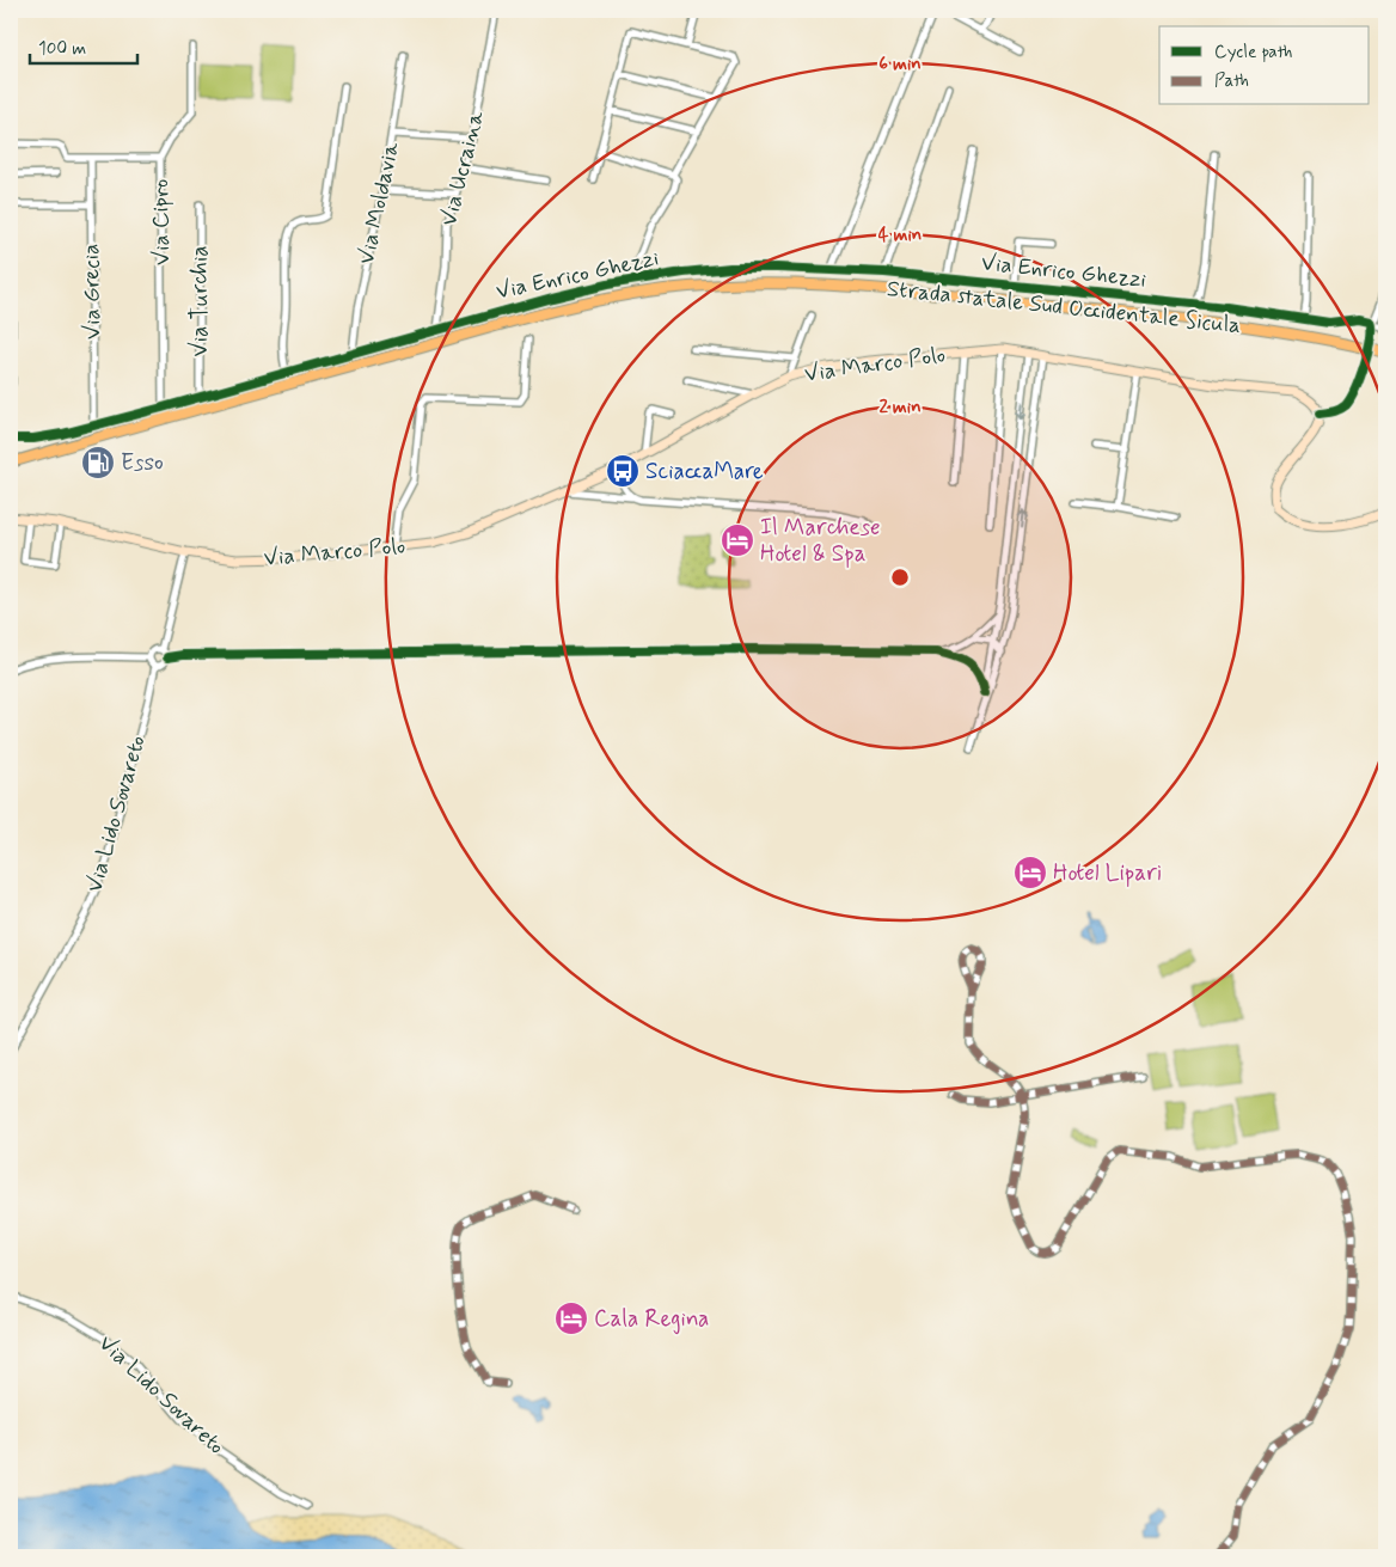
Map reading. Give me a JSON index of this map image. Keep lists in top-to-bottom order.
{
  "streets": {
    "main road": ["Strada statale Sud Occidentale Sicula"],
    "street": [
      "Via Ucraina",
      "Via Moldavia",
      "Via Cipro",
      "Via Enrico Ghezzi",
      "Via Grecia",
      "Via Turchia",
      "Via Marco Polo",
      "Via Lido Sovareto"
    ]
  },
  "crossings": [
    ["Via Ucraina", "Via Enrico Ghezzi"],
    ["Via Moldavia", "Via Enrico Ghezzi"],
    ["Via Cipro", "Via Enrico Ghezzi"],
    ["Via Enrico Ghezzi", "Via Grecia"],
    ["Via Enrico Ghezzi", "Via Turchia"]
  ],
  "places": {
    "fuel station": ["Esso"],
    "bus stop": ["SciaccaMare"],
    "hotel": ["Il Marchese Hotel & Spa", "Hotel Lipari", "Cala Regina"]
  },
  "legend": ["Cycle path", "Path"],
  "scale_bar": "100 m",
  "rings": ["6 min", "4 min", "2 min"]
}
